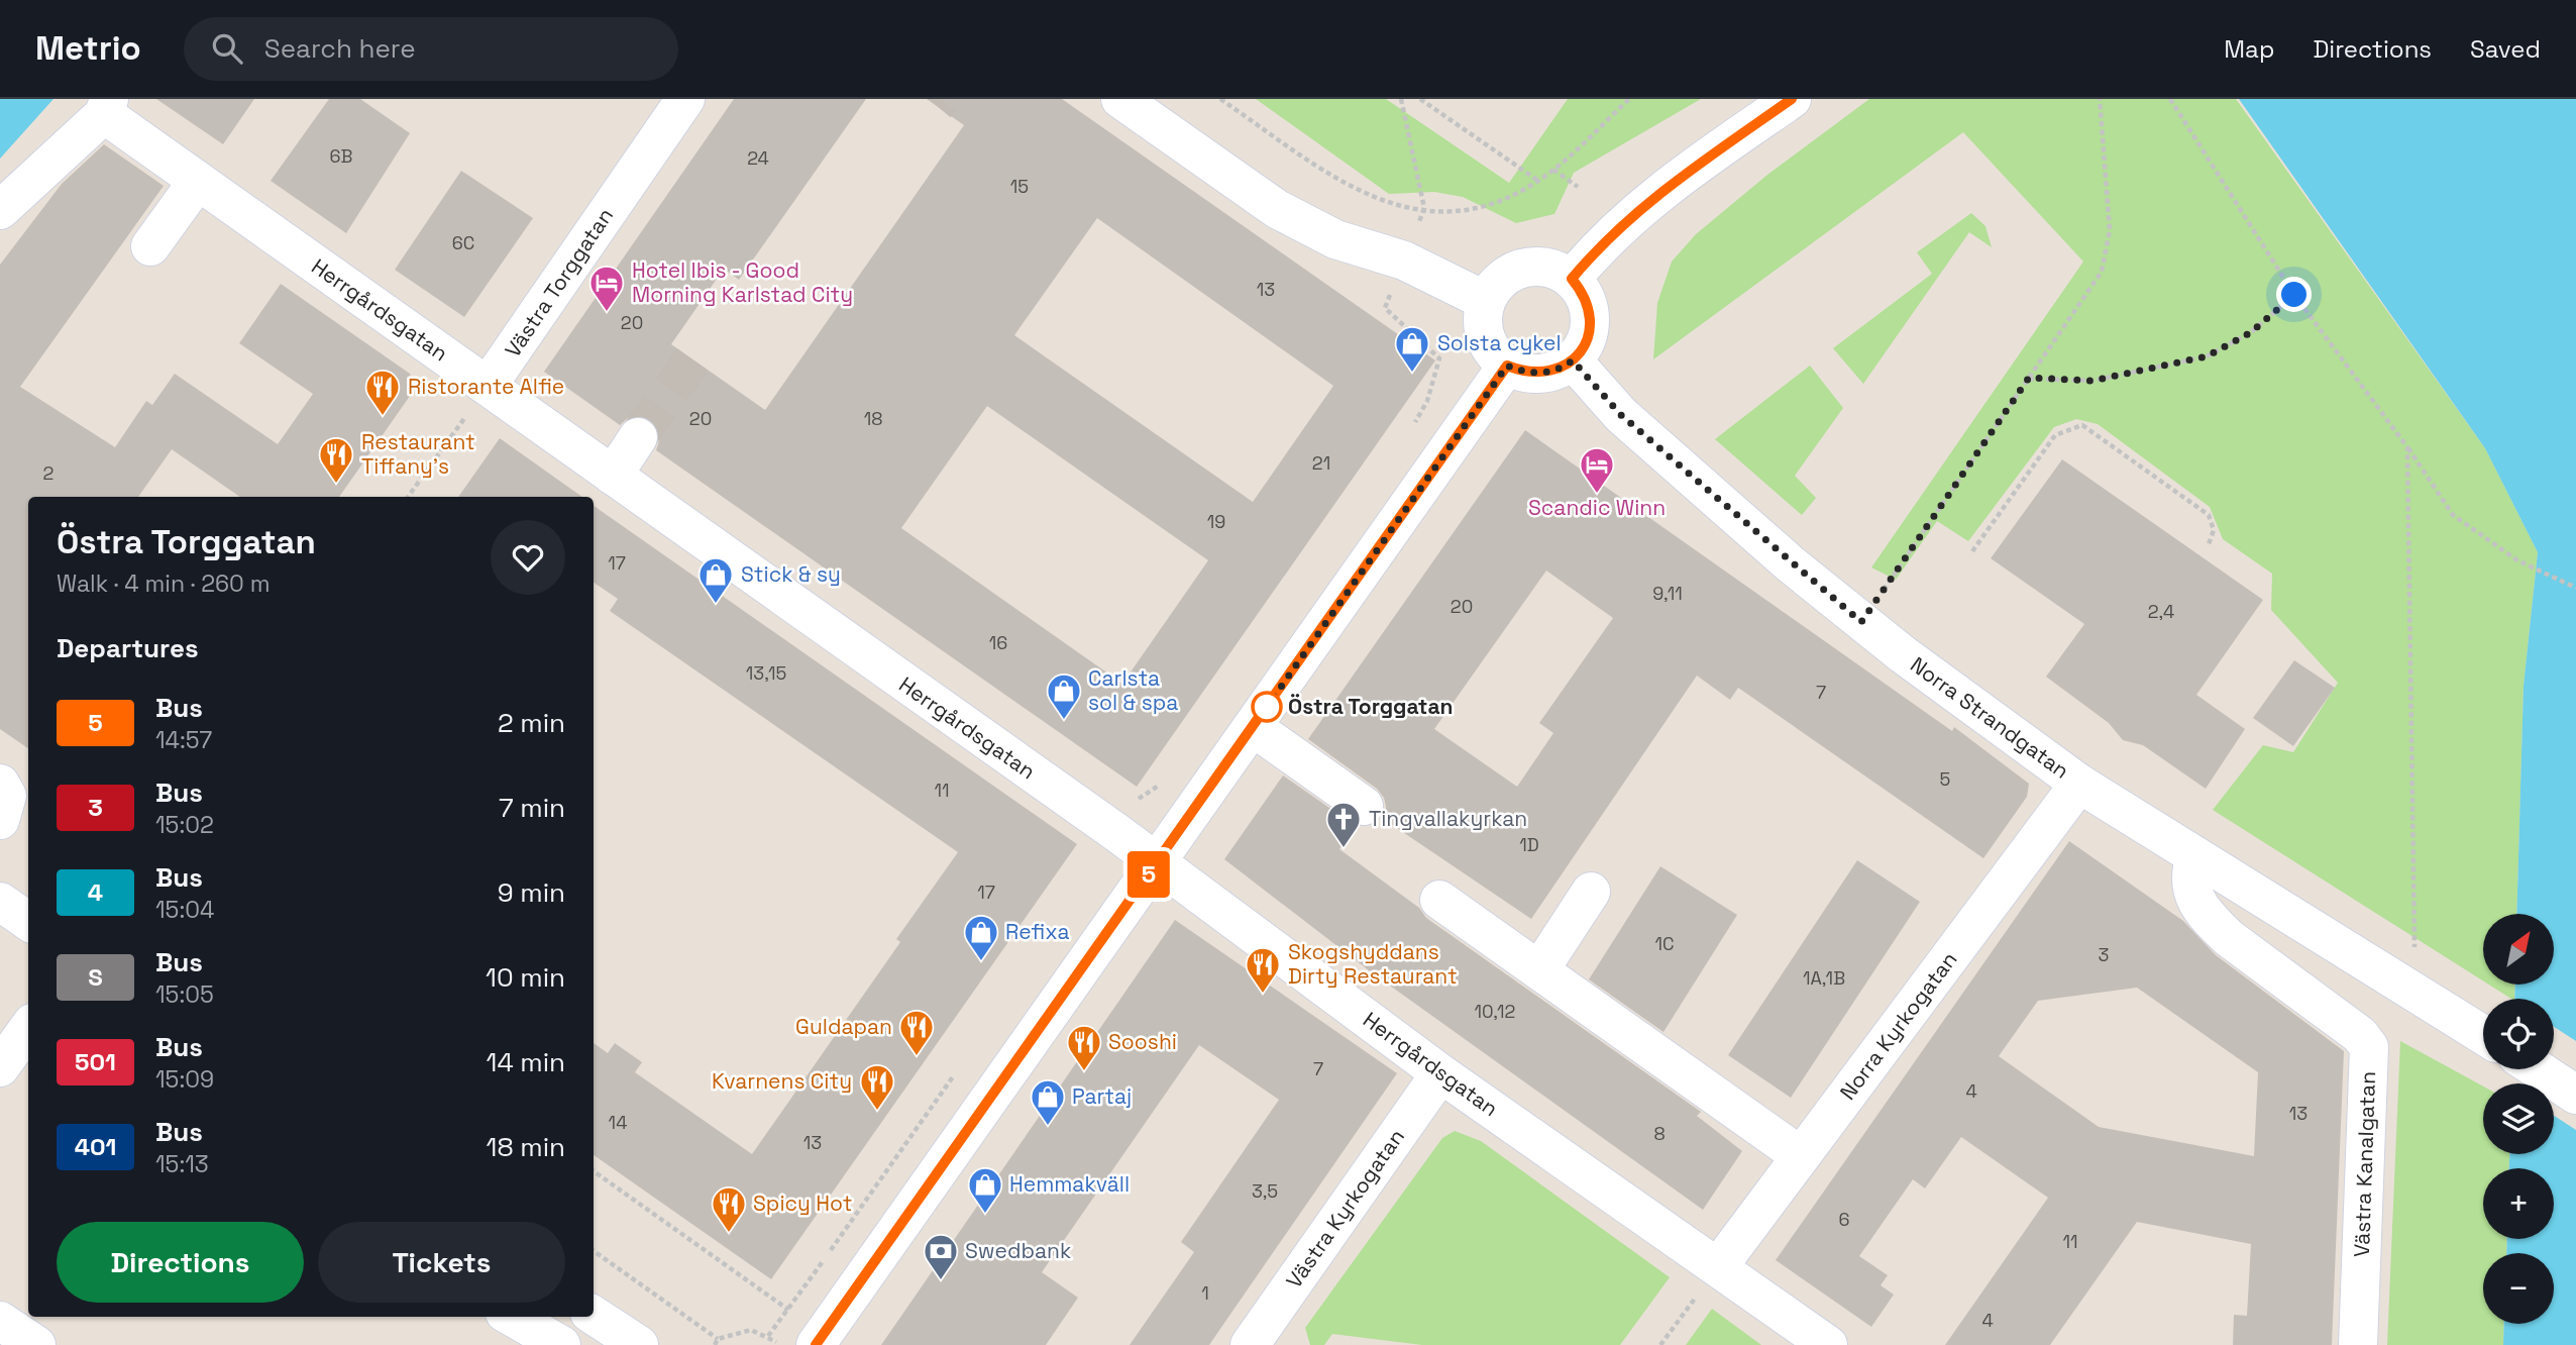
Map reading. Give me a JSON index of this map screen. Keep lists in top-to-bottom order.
{
  "streets": {
    "street": [
      "Västra Torggatan",
      "Herrgårdsgatan",
      "Norra Strandgatan",
      "Norra Kyrkogatan",
      "Västra Kanalgatan",
      "Västra Kyrkogatan"
    ]
  },
  "crossings": [
    ["Västra Torggatan", "Herrgårdsgatan"],
    ["Herrgårdsgatan", "Norra Kyrkogatan"],
    ["Herrgårdsgatan", "Västra Kyrkogatan"],
    ["Norra Strandgatan", "Norra Kyrkogatan"],
    ["Norra Strandgatan", "Västra Kanalgatan"]
  ],
  "places": {
    "hotel": ["Hotel Ibis - Good Morning Karlstad City", "Scandic Winn"],
    "shop": [
      "Solsta cykel",
      "Stick & sy",
      "Carlsta sol & spa",
      "Refixa",
      "Partaj",
      "Hemmakväll"
    ],
    "restaurant": [
      "Ristorante Alfie",
      "Restaurant Tiffany's",
      "Skogshyddans Dirty Restaurant",
      "Guldapan",
      "Sooshi",
      "Kvarnens City",
      "Spicy Hot"
    ],
    "other": ["Östra Torggatan"],
    "church": ["Tingvallakyrkan"],
    "bank": ["Swedbank"]
  },
  "lines": ["bus line 5"],
  "house_numbers": [
    "6B",
    "24",
    "15",
    "6C",
    "13",
    "20",
    "20",
    "18",
    "21",
    "2",
    "19",
    "17",
    "9,11",
    "20",
    "2,4",
    "16",
    "13,15",
    "7",
    "5",
    "11",
    "1D",
    "17",
    "1C",
    "3",
    "1A,1B",
    "10,12",
    "7",
    "4",
    "13",
    "14",
    "8",
    "13",
    "3,5",
    "6",
    "11",
    "1",
    "4"
  ],
  "north": "top right",
  "page": {
    "header": "Metrio",
    "search": "Search here",
    "nav": ["Map", "Directions", "Saved"],
    "on_map": "5",
    "heading": [
      ["Östra Torggatan", "Walk · 4 min · 260 m"],
      "Departures"
    ],
    "list": [
      {
        "mark": "5",
        "name": "Bus",
        "note": "14:57",
        "value": "2 min"
      },
      {
        "mark": "3",
        "name": "Bus",
        "note": "15:02",
        "value": "7 min"
      },
      {
        "mark": "4",
        "name": "Bus",
        "note": "15:04",
        "value": "9 min"
      },
      {
        "mark": "S",
        "name": "Bus",
        "note": "15:05",
        "value": "10 min"
      },
      {
        "mark": "501",
        "name": "Bus",
        "note": "15:09",
        "value": "14 min"
      },
      {
        "mark": "401",
        "name": "Bus",
        "note": "15:13",
        "value": "18 min"
      }
    ],
    "map_buttons": ["+", "−"],
    "buttons": ["Directions", "Tickets"]
  }
}
